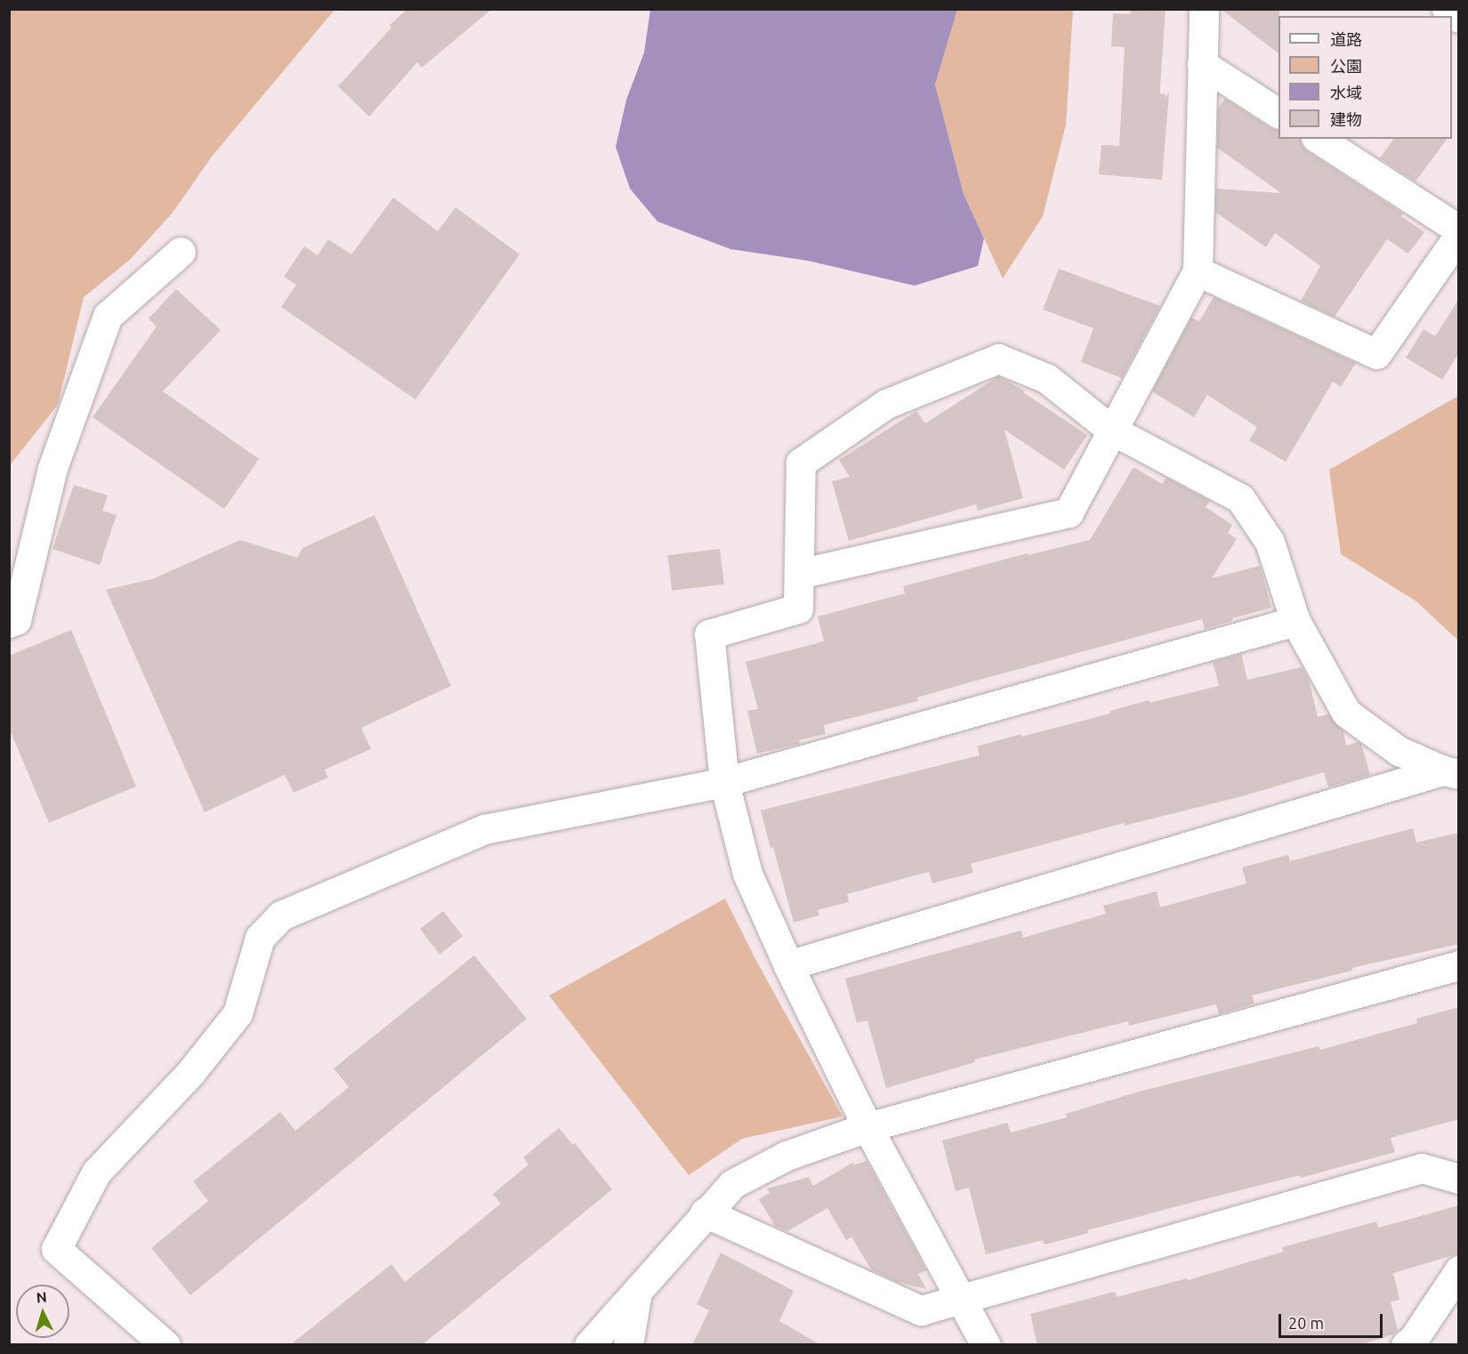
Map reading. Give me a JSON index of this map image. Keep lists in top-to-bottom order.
{
  "legend": [
    "道路",
    "公園",
    "水域",
    "建物"
  ],
  "scale_bar": "20 m",
  "north": "top"
}
